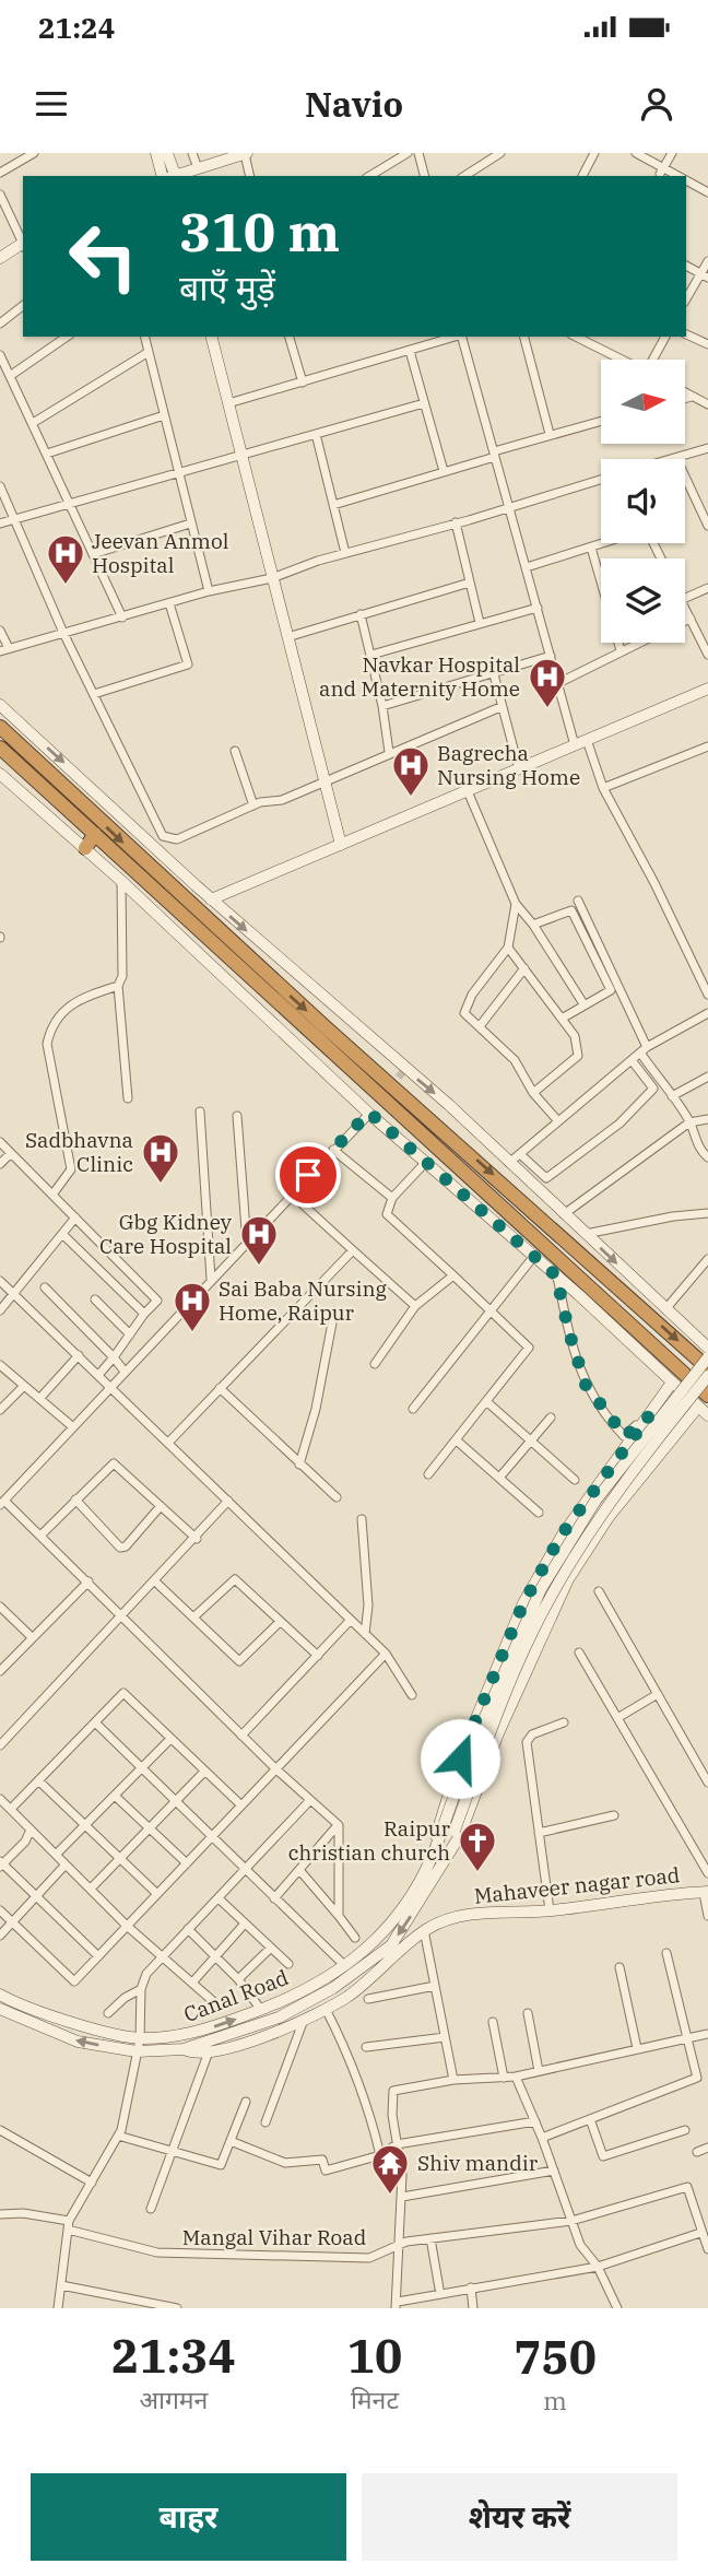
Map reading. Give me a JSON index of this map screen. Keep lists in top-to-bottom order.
{
  "streets": {
    "main road": ["Mahaveer nagar road", "Canal Road"],
    "street": ["Mangal Vihar Road"]
  },
  "places": {
    "hospital": [
      "Jeevan Anmol Hospital",
      "Navkar Hospital and Maternity Home",
      "Bagrecha Nursing Home",
      "Sadbhavna Clinic",
      "Gbg Kidney Care Hospital",
      "Sai Baba Nursing Home, Raipur"
    ],
    "church": ["Raipur christian church"],
    "temple": ["Shiv mandir"]
  },
  "north": "right",
  "page": {
    "status": "21:24",
    "header": "Navio",
    "turn": ["310 m", "बाएँ मुड़ें"],
    "eta": [
      "21:34",
      "आगमन",
      "10",
      "मिनट",
      "750",
      "m"
    ],
    "buttons": ["बाहर", "शेयर करें"]
  }
}
